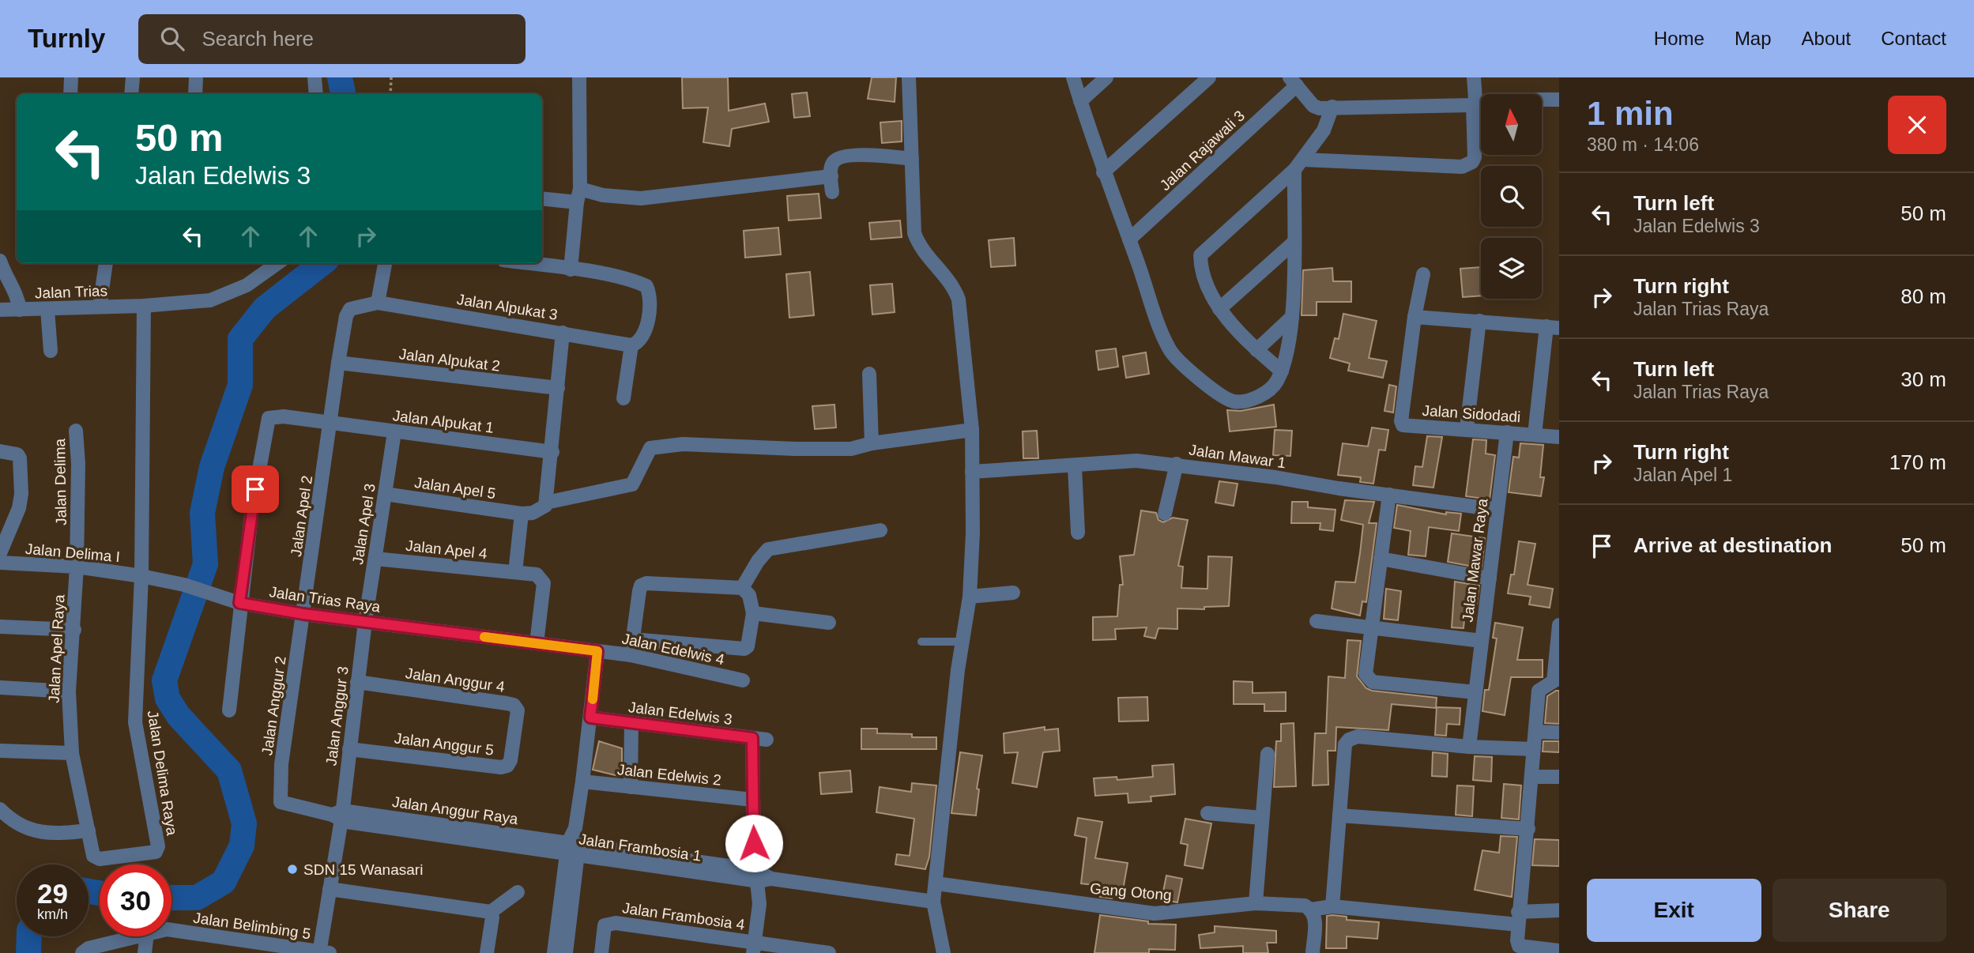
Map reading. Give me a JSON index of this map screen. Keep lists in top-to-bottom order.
{
  "streets": {
    "street": [
      "Jalan Rajawali 3",
      "Jalan Trias",
      "Jalan Alpukat 3",
      "Jalan Alpukat 2",
      "Jalan Sidodadi",
      "Jalan Alpukat 1",
      "Jalan Mawar 1",
      "Jalan Delima",
      "Jalan Apel 5",
      "Jalan Apel 2",
      "Jalan Apel 3",
      "Jalan Apel 4",
      "Jalan Delima I",
      "Jalan Mawar Raya",
      "Jalan Trias Raya",
      "Jalan Apel Raya",
      "Jalan Edelwis 4",
      "Jalan Anggur 4",
      "Jalan Anggur 2",
      "Jalan Edelwis 3",
      "Jalan Anggur 3",
      "Jalan Anggur 5",
      "Jalan Delima Raya",
      "Jalan Edelwis 2",
      "Jalan Anggur Raya",
      "Jalan Frambosia 1",
      "Gang Otong",
      "Jalan Frambosia 4",
      "Jalan Belimbing 5"
    ]
  },
  "crossings": [
    ["Jalan Alpukat 3", "Jalan Apel 2"],
    ["Jalan Alpukat 2", "Jalan Apel 2"],
    ["Jalan Sidodadi", "Jalan Mawar Raya"],
    ["Jalan Alpukat 1", "Jalan Apel 2"],
    ["Jalan Alpukat 1", "Jalan Apel 3"],
    ["Jalan Alpukat 1", "Jalan Trias Raya"],
    ["Jalan Mawar 1", "Jalan Mawar Raya"],
    ["Jalan Delima", "Jalan Delima I"],
    ["Jalan Delima", "Jalan Apel Raya"],
    ["Jalan Apel 5", "Jalan Apel 3"],
    ["Jalan Apel 2", "Jalan Trias Raya"],
    ["Jalan Apel 2", "Jalan Anggur 2"],
    ["Jalan Apel 3", "Jalan Apel 4"],
    ["Jalan Apel 3", "Jalan Trias Raya"],
    ["Jalan Apel 3", "Jalan Anggur 3"],
    ["Jalan Apel 4", "Jalan Trias Raya"],
    ["Jalan Delima I", "Jalan Trias Raya"],
    ["Jalan Delima I", "Jalan Apel Raya"],
    ["Jalan Delima I", "Jalan Delima Raya"],
    ["Jalan Trias Raya", "Jalan Edelwis 4"],
    ["Jalan Trias Raya", "Jalan Anggur 2"],
    ["Jalan Trias Raya", "Jalan Anggur 3"],
    ["Jalan Trias Raya", "Jalan Delima Raya"],
    ["Jalan Apel Raya", "Jalan Delima Raya"],
    ["Jalan Anggur 4", "Jalan Anggur 3"],
    ["Jalan Anggur 4", "Jalan Anggur 5"],
    ["Jalan Anggur 2", "Jalan Anggur Raya"],
    ["Jalan Anggur 3", "Jalan Anggur 5"],
    ["Jalan Anggur 3", "Jalan Anggur Raya"],
    ["Jalan Anggur 3", "Jalan Belimbing 5"],
    ["Jalan Anggur Raya", "Jalan Frambosia 1"]
  ],
  "places": ["SDN 15 Wanasari"],
  "north": "top",
  "page": {
    "header": "Turnly",
    "search": "Search here",
    "nav": [
      "Home",
      "Map",
      "About",
      "Contact"
    ],
    "heading": ["1 min", "380 m · 14:06"],
    "turn": ["50 m", "Jalan Edelwis 3"],
    "list": [
      {
        "name": "Turn left",
        "note": "Jalan Edelwis 3",
        "value": "50 m"
      },
      {
        "name": "Turn right",
        "note": "Jalan Trias Raya",
        "value": "80 m"
      },
      {
        "name": "Turn left",
        "note": "Jalan Trias Raya",
        "value": "30 m"
      },
      {
        "name": "Turn right",
        "note": "Jalan Apel 1",
        "value": "170 m"
      },
      {
        "name": "Arrive at destination",
        "value": "50 m"
      }
    ],
    "speed": "29 km/h",
    "limit": "30",
    "buttons": ["Exit", "Share"]
  }
}
